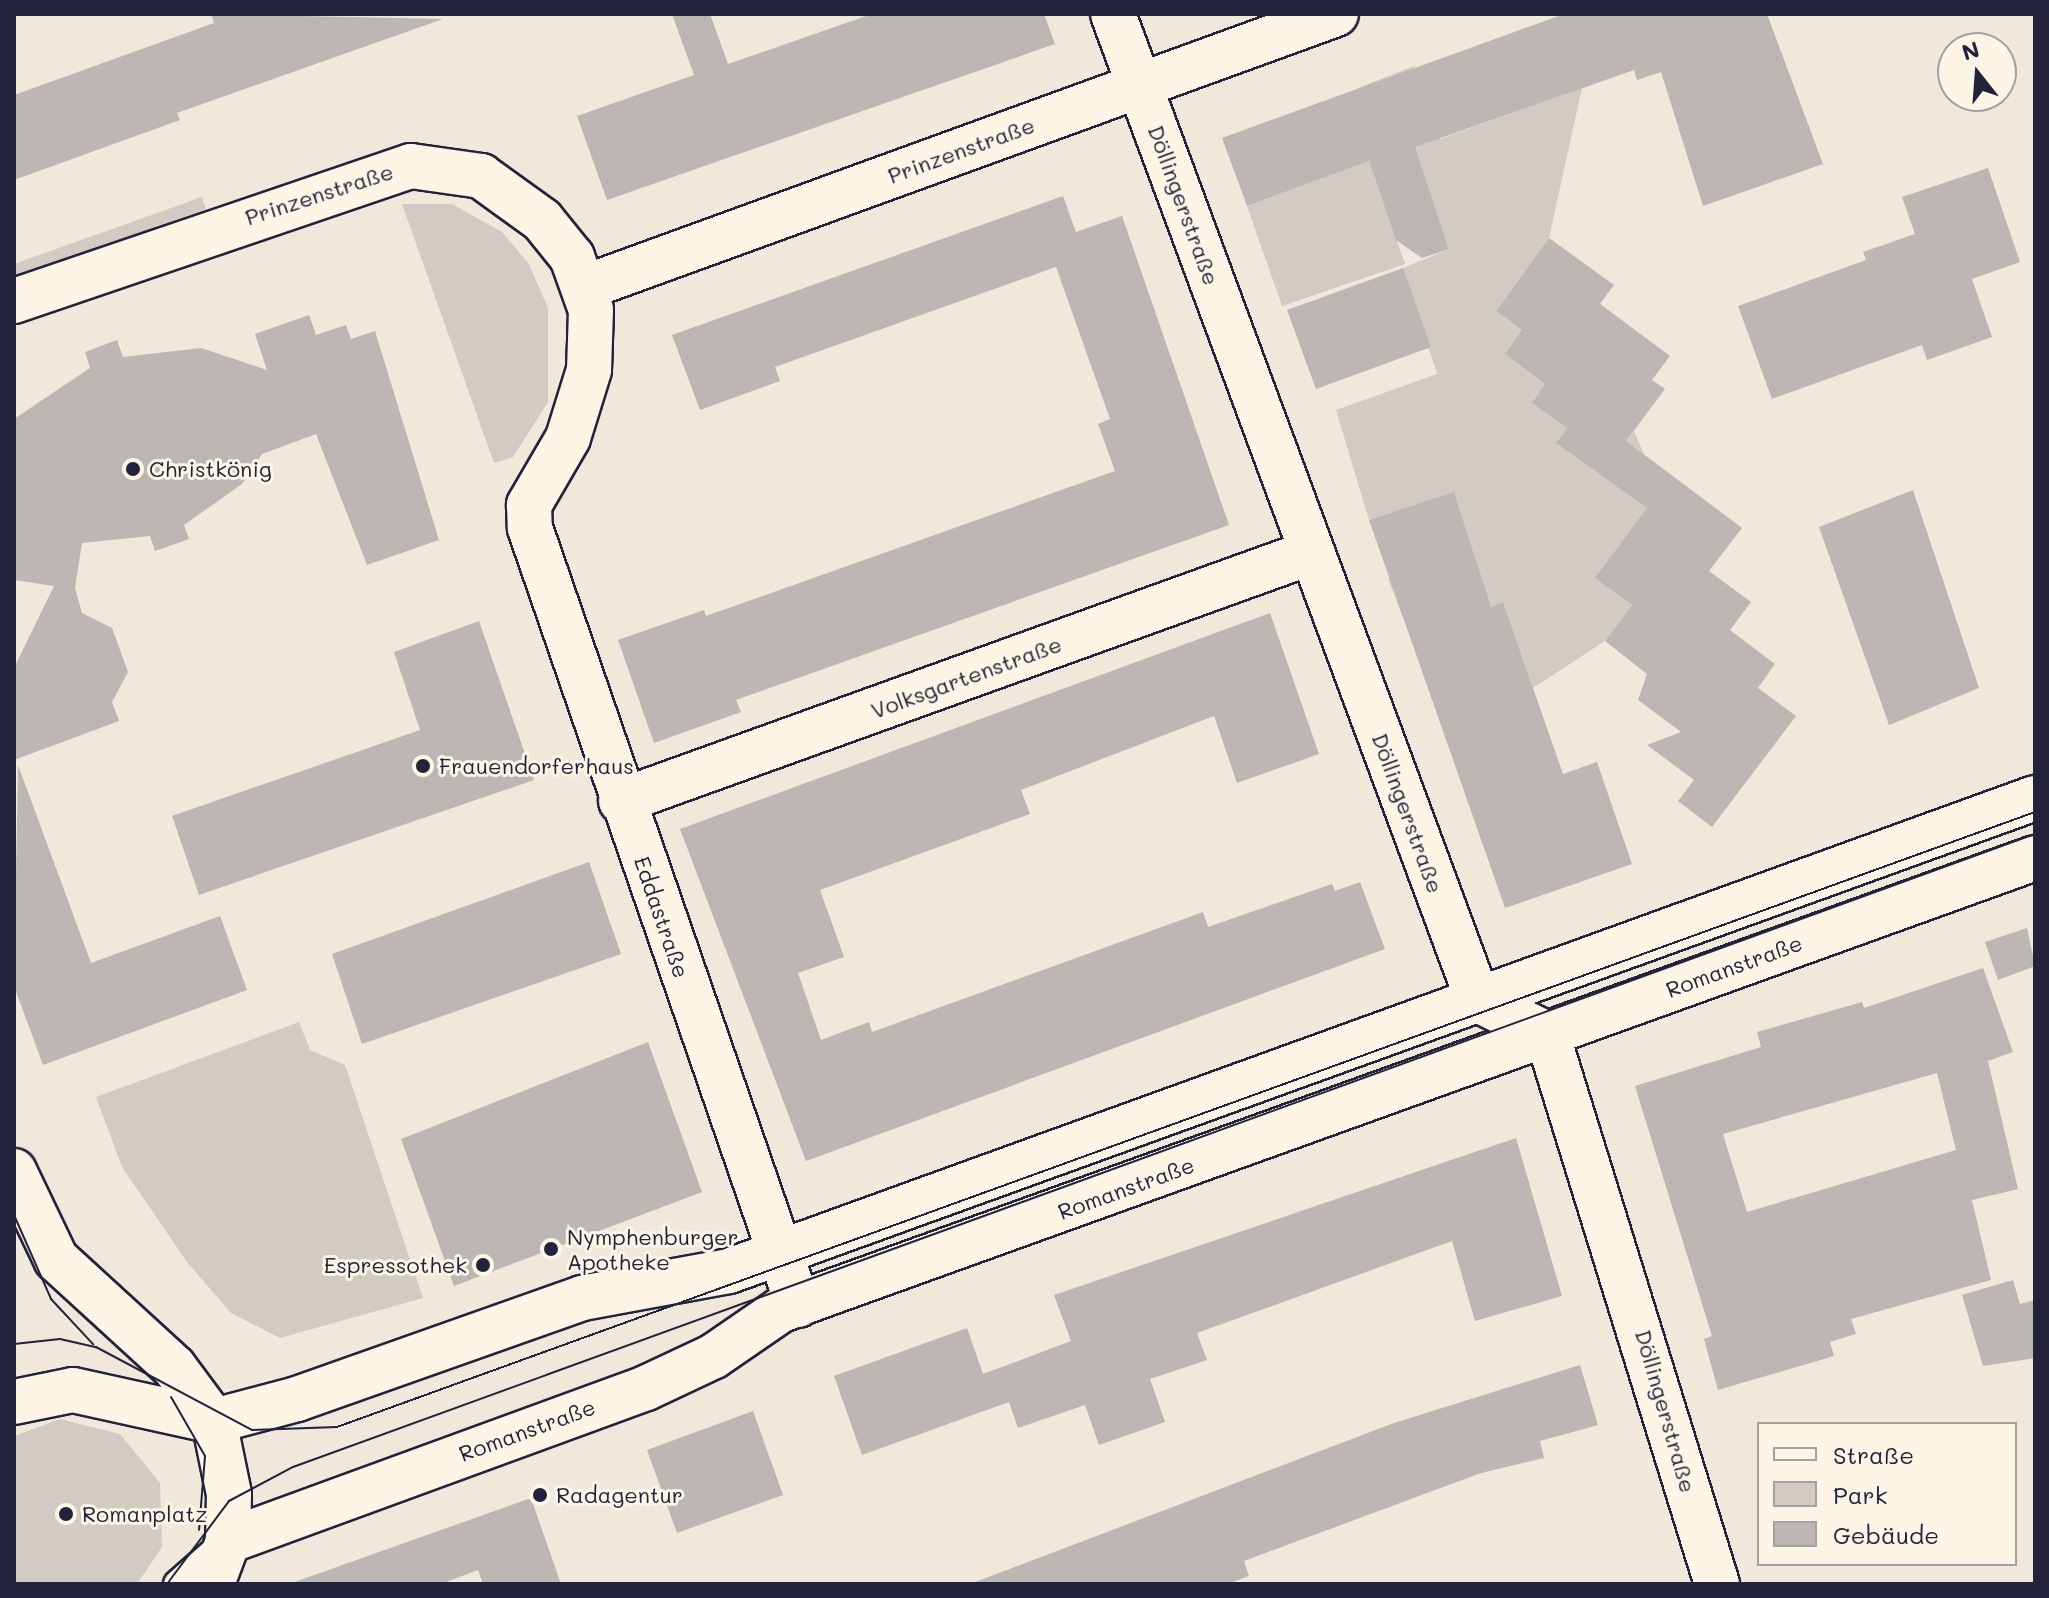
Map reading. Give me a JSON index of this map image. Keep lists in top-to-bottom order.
{
  "streets": {
    "street": [
      "Prinzenstraße",
      "Döllingerstraße",
      "Volksgartenstraße",
      "Eddastraße",
      "Romanstraße"
    ]
  },
  "crossings": [
    ["Prinzenstraße", "Döllingerstraße"],
    ["Prinzenstraße", "Eddastraße"],
    ["Döllingerstraße", "Volksgartenstraße"],
    ["Döllingerstraße", "Romanstraße"],
    ["Volksgartenstraße", "Eddastraße"],
    ["Eddastraße", "Romanstraße"]
  ],
  "places": [
    "Christkönig",
    "Frauendorferhaus",
    "Nymphenburger Apotheke",
    "Espressothek",
    "Radagentur",
    "Romanplatz"
  ],
  "legend": ["Straße", "Park", "Gebäude"],
  "north": "top"
}
